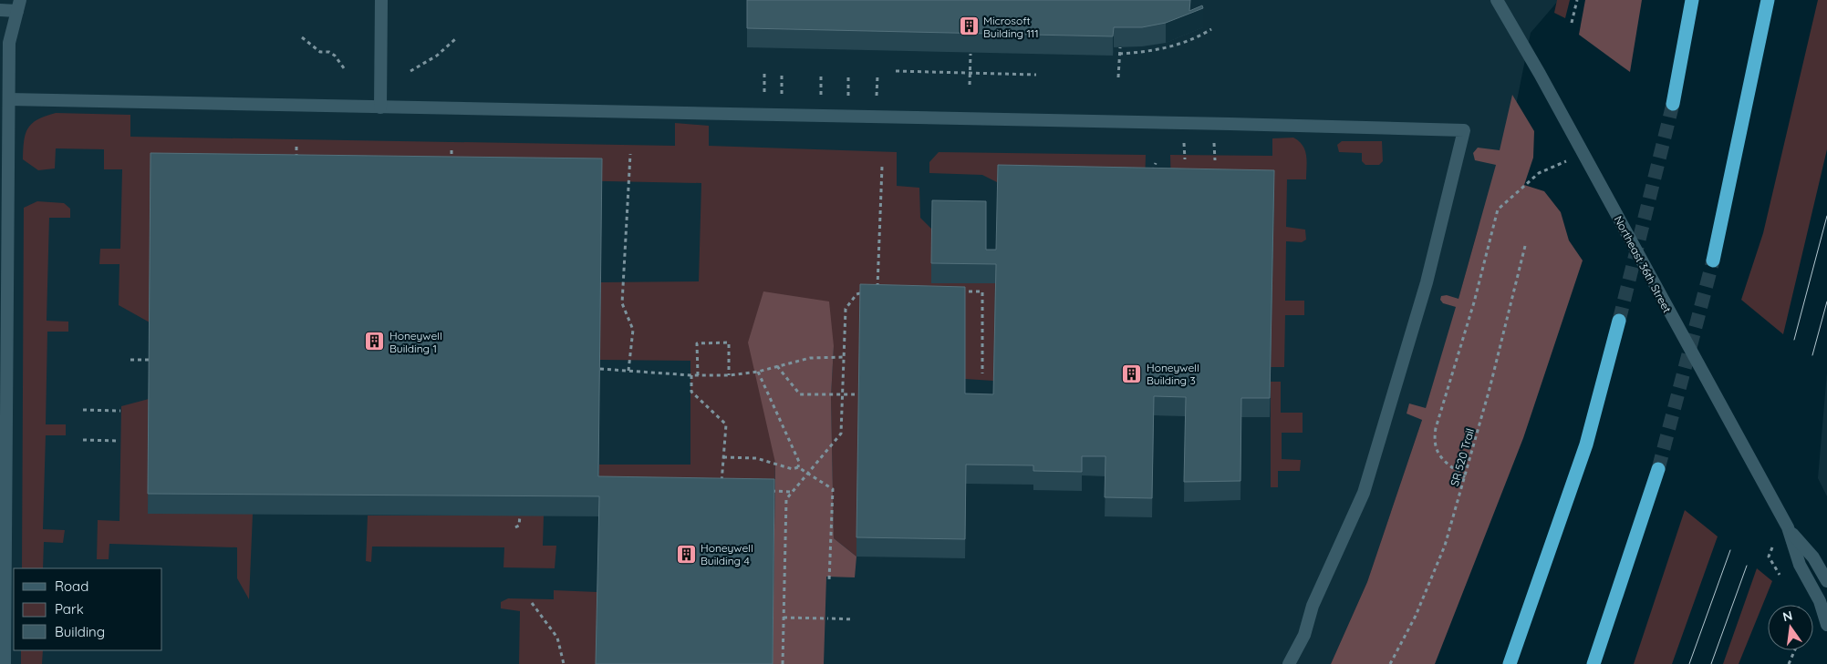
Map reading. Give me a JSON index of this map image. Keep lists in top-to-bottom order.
{
  "streets": {
    "street": ["Northeast 36th Street"],
    "path": ["SR 520 Trail"]
  },
  "places": {
    "building": [
      "Microsoft Building 111",
      "Honeywell Building 1",
      "Honeywell Building 3",
      "Honeywell Building 4"
    ]
  },
  "legend": ["Road", "Park", "Building"],
  "north": "top"
}
